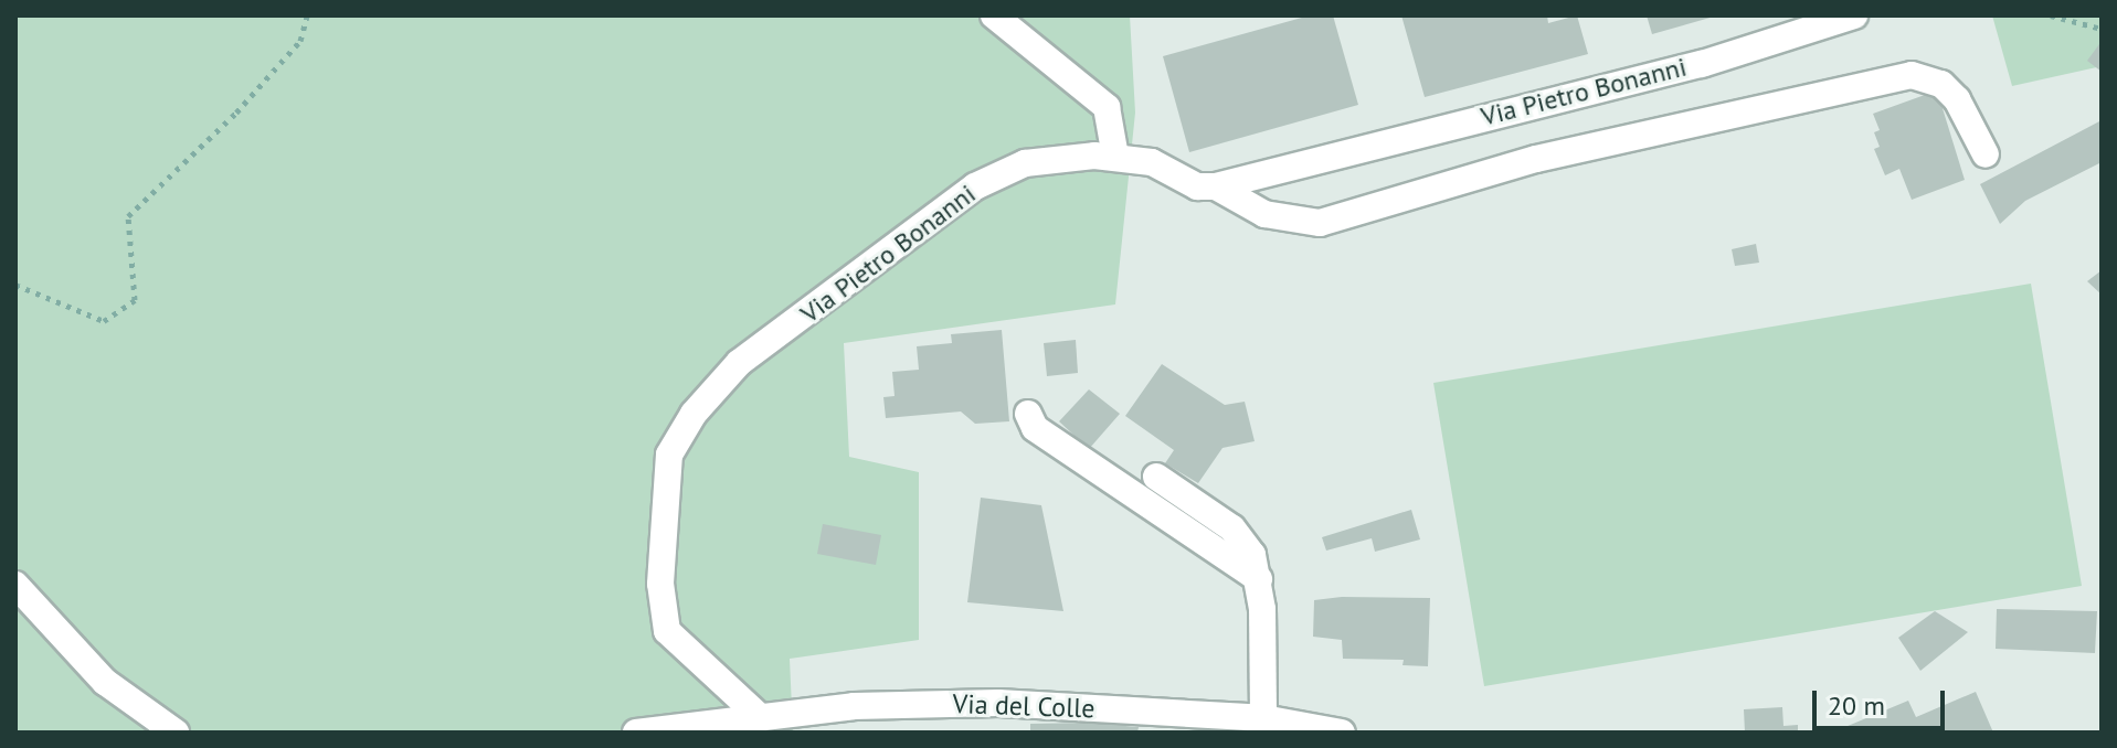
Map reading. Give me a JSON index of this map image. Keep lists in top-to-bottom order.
{
  "streets": {
    "street": ["Via Pietro Bonanni", "Via del Colle"]
  },
  "crossings": [
    ["Via Pietro Bonanni", "Via del Colle"]
  ],
  "scale_bar": "20 m"
}
